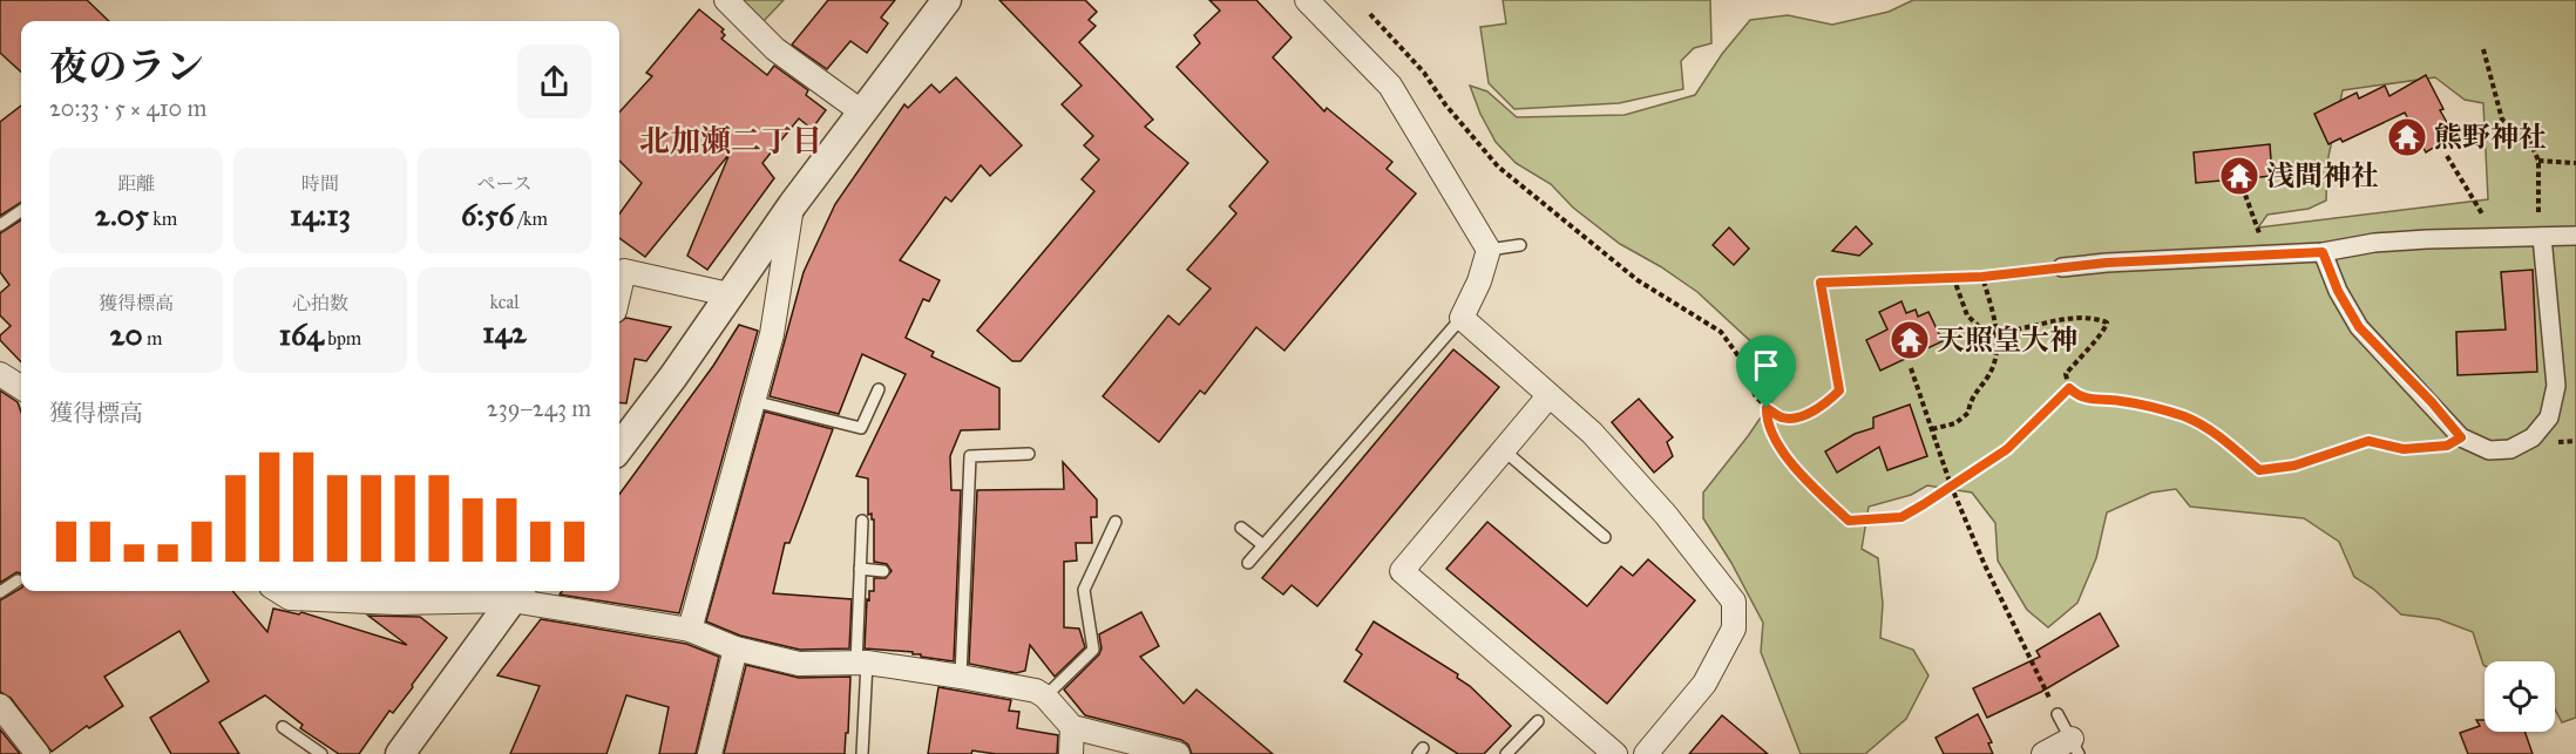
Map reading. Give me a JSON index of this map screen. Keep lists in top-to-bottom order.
{
  "districts": ["北加瀬二丁目"],
  "places": {
    "temple": ["熊野神社", "浅間神社", "天照皇大神"]
  },
  "page": {
    "heading": ["夜のラン", "20:33 · 5 × 410 m"],
    "stats": [
      ["距離", "2.05 km"],
      ["時間", "14:13"],
      ["ペース", "6:56 /km"],
      ["獲得標高", "20 m"],
      ["心拍数", "164 bpm"],
      ["kcal", "142"]
    ],
    "chart": ["獲得標高", "239–243 m"]
  }
}
